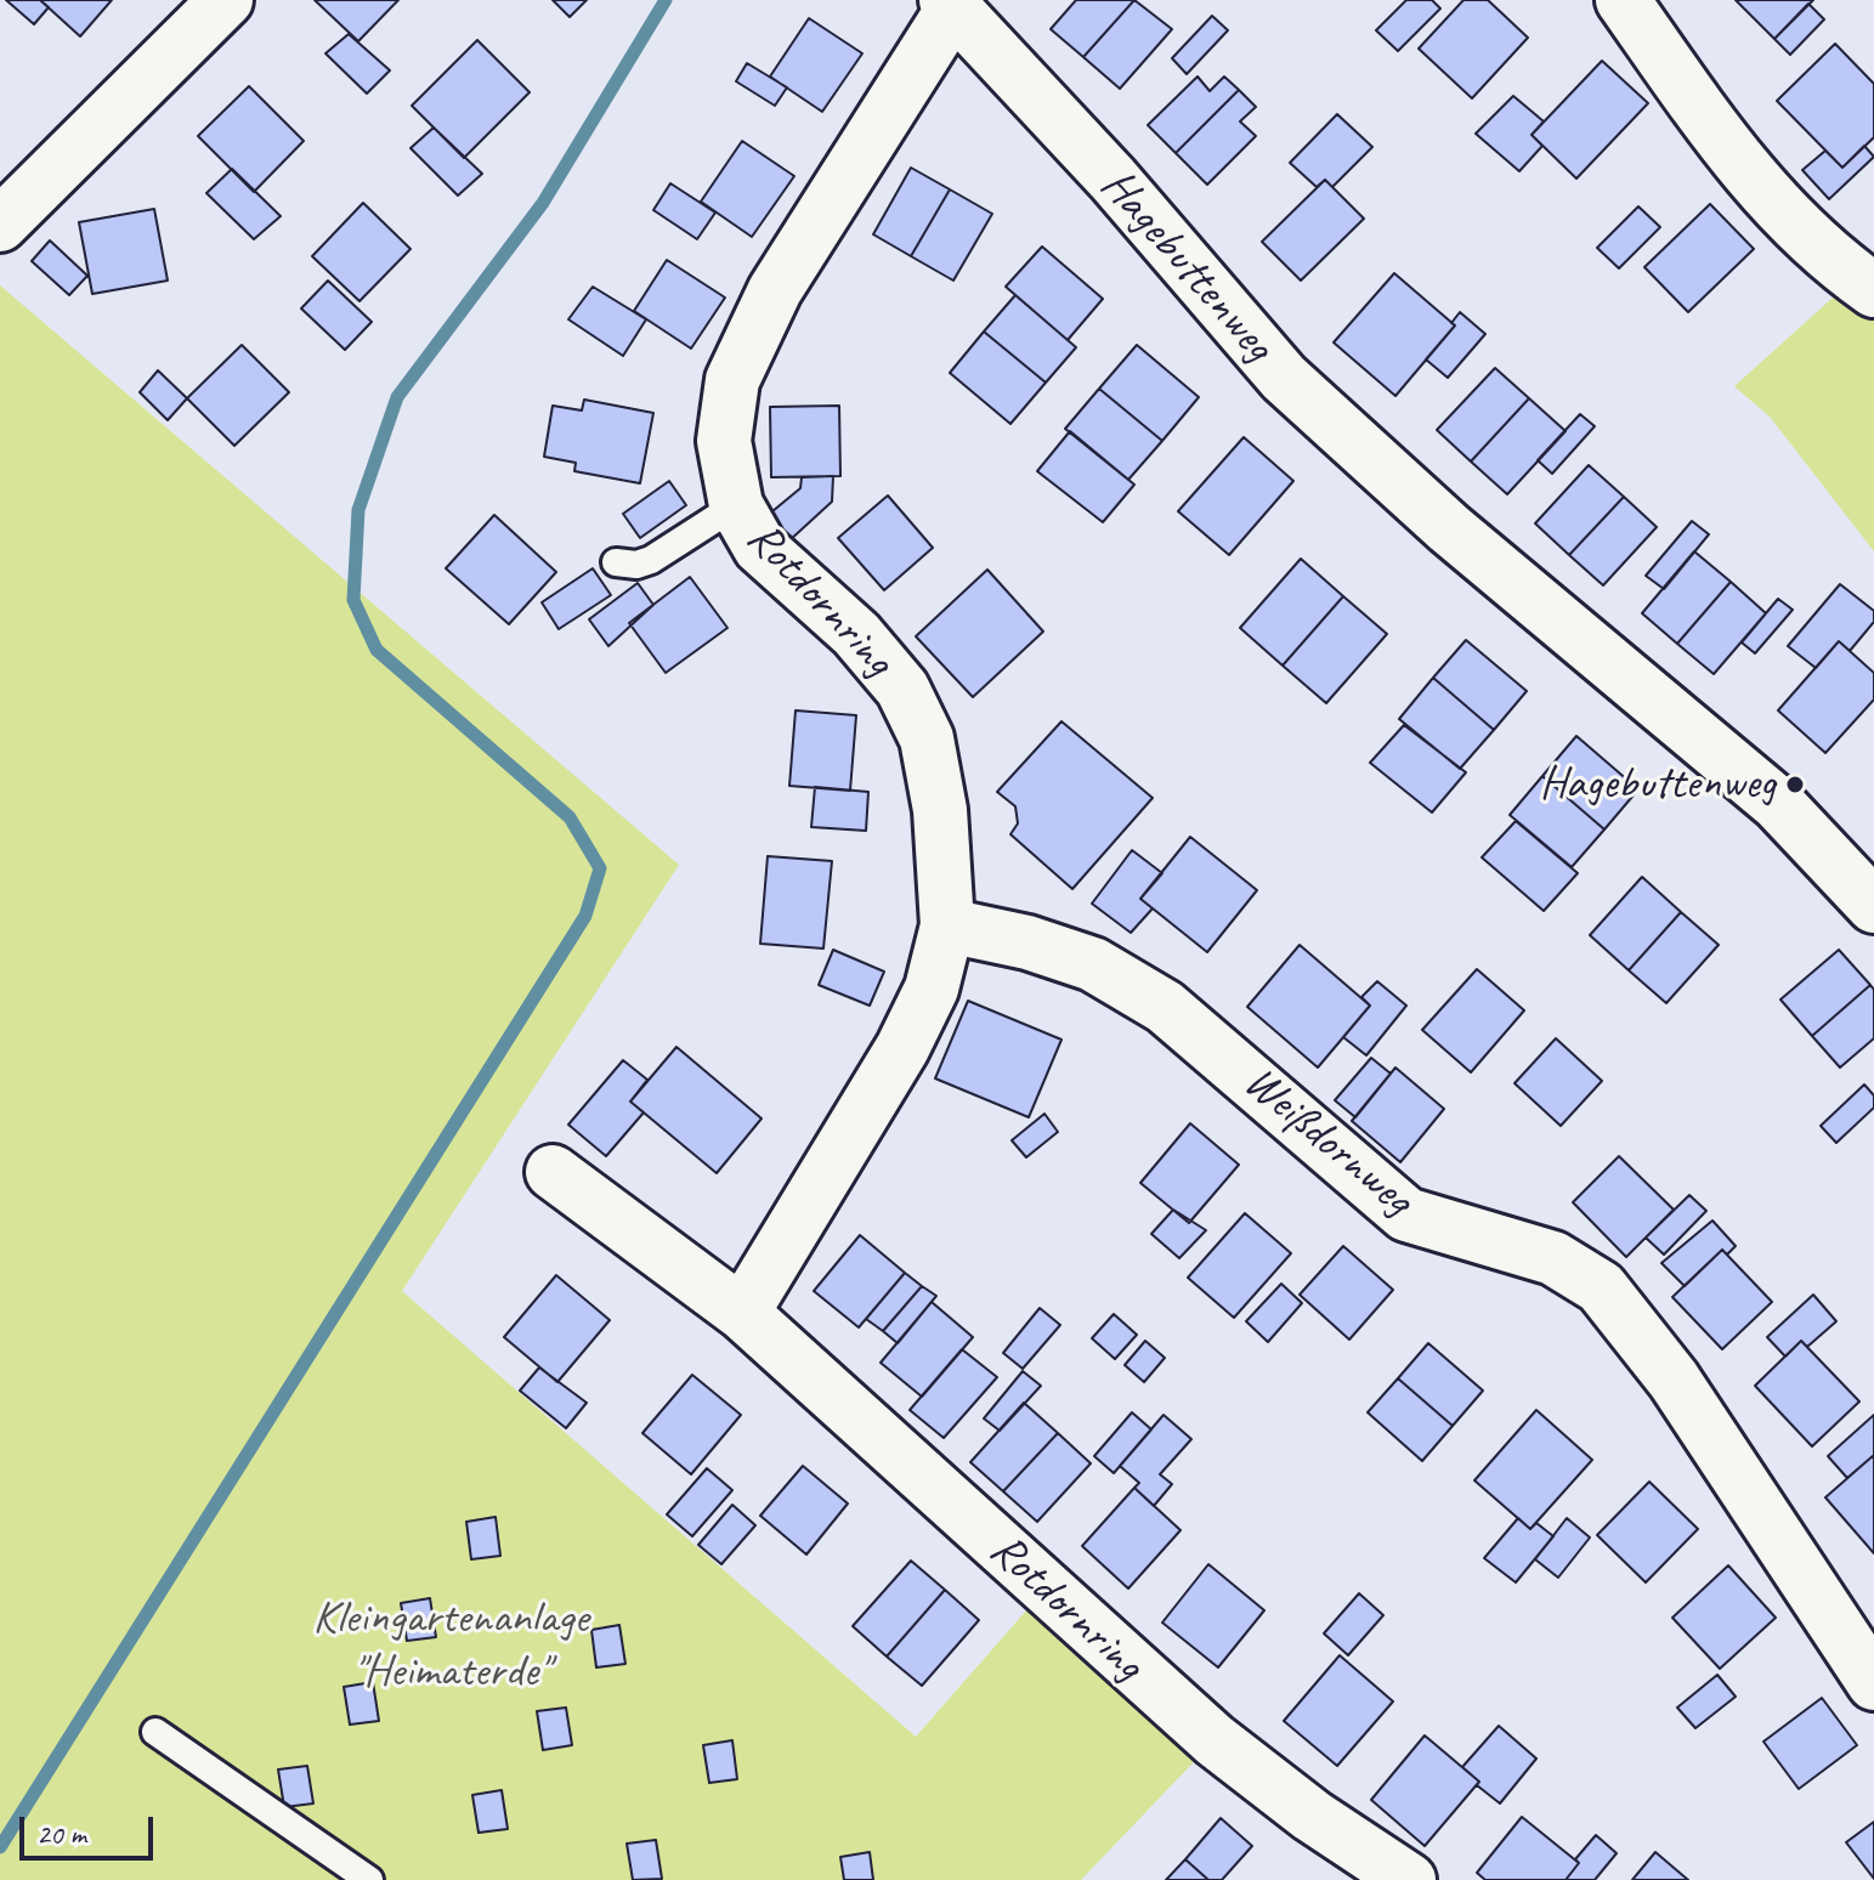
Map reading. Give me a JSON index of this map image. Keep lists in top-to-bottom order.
{
  "streets": {
    "street": ["Hagebuttenweg", "Rotdornring", "Weißdornweg"]
  },
  "crossings": [
    ["Hagebuttenweg", "Rotdornring"],
    ["Rotdornring", "Weißdornweg"]
  ],
  "parks": ["Kleingartenanlage \"Heimaterde\""],
  "places": ["Hagebuttenweg"],
  "scale_bar": "20 m"
}
